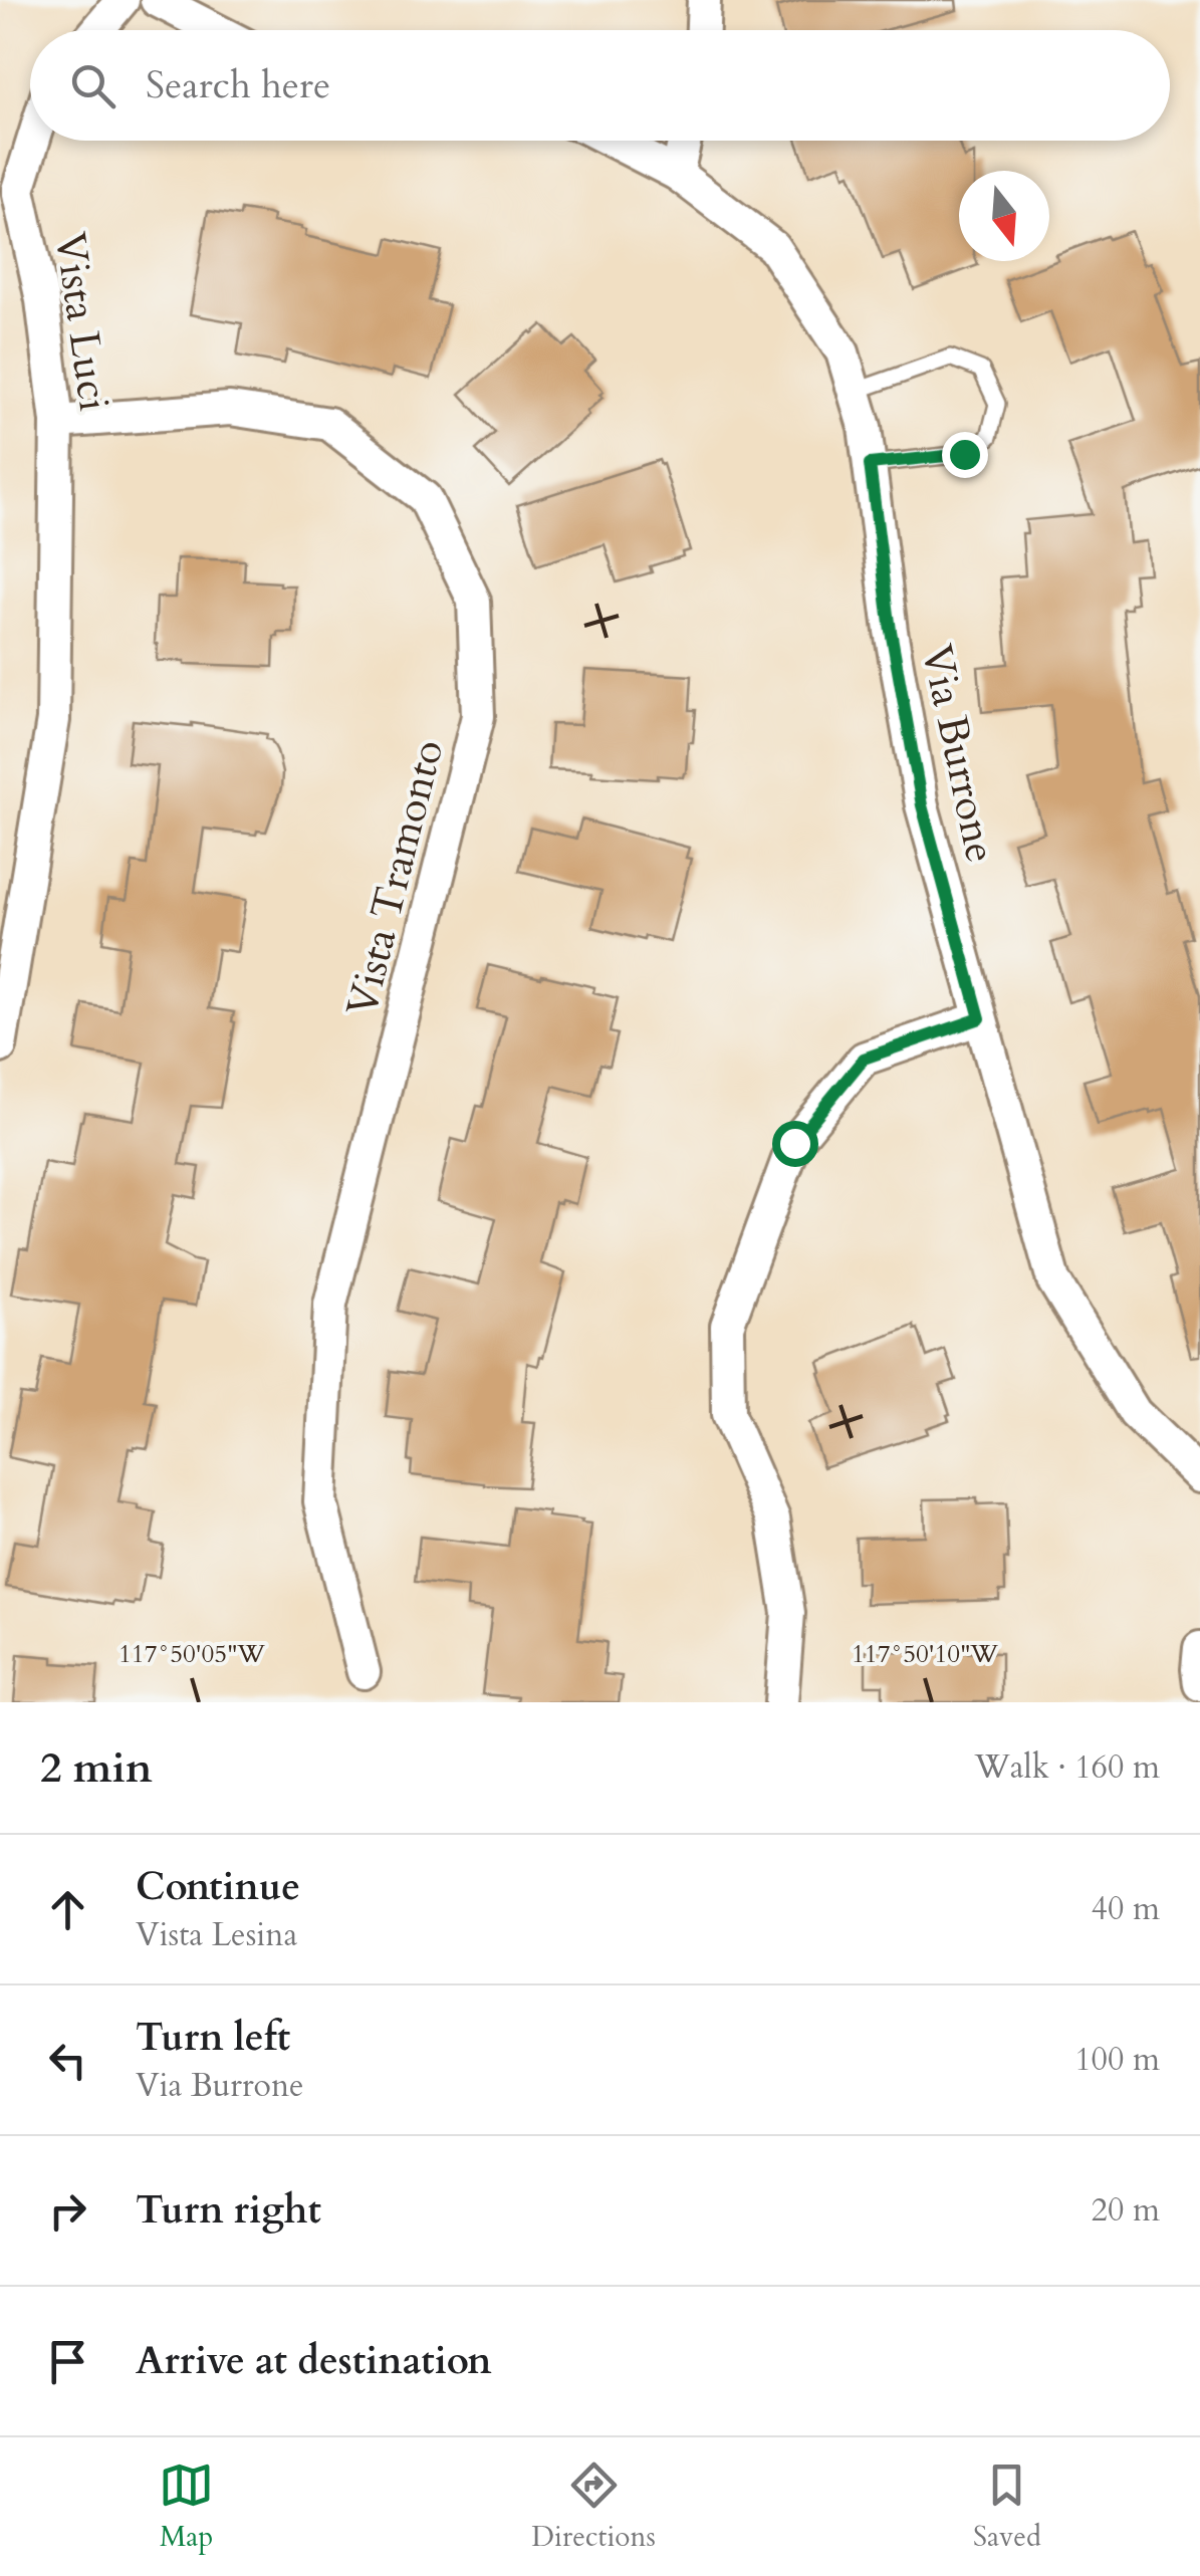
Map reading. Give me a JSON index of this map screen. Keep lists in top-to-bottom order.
{
  "streets": {
    "street": ["Vista Luci", "Via Burrone", "Vista Tramonto"]
  },
  "crossings": [
    ["Vista Luci", "Vista Tramonto"]
  ],
  "north": "bottom",
  "page": {
    "search": "Search here",
    "heading": ["2 min", "Walk · 160 m"],
    "list": [
      ["Continue", "Vista Lesina", "40 m"],
      ["Turn left", "Via Burrone", "100 m"],
      ["Turn right", "20 m"],
      "Arrive at destination"
    ],
    "nav": ["Map", "Directions", "Saved"]
  },
  "coordinates": ["117°50'05\"W", "117°50'10\"W"]
}
